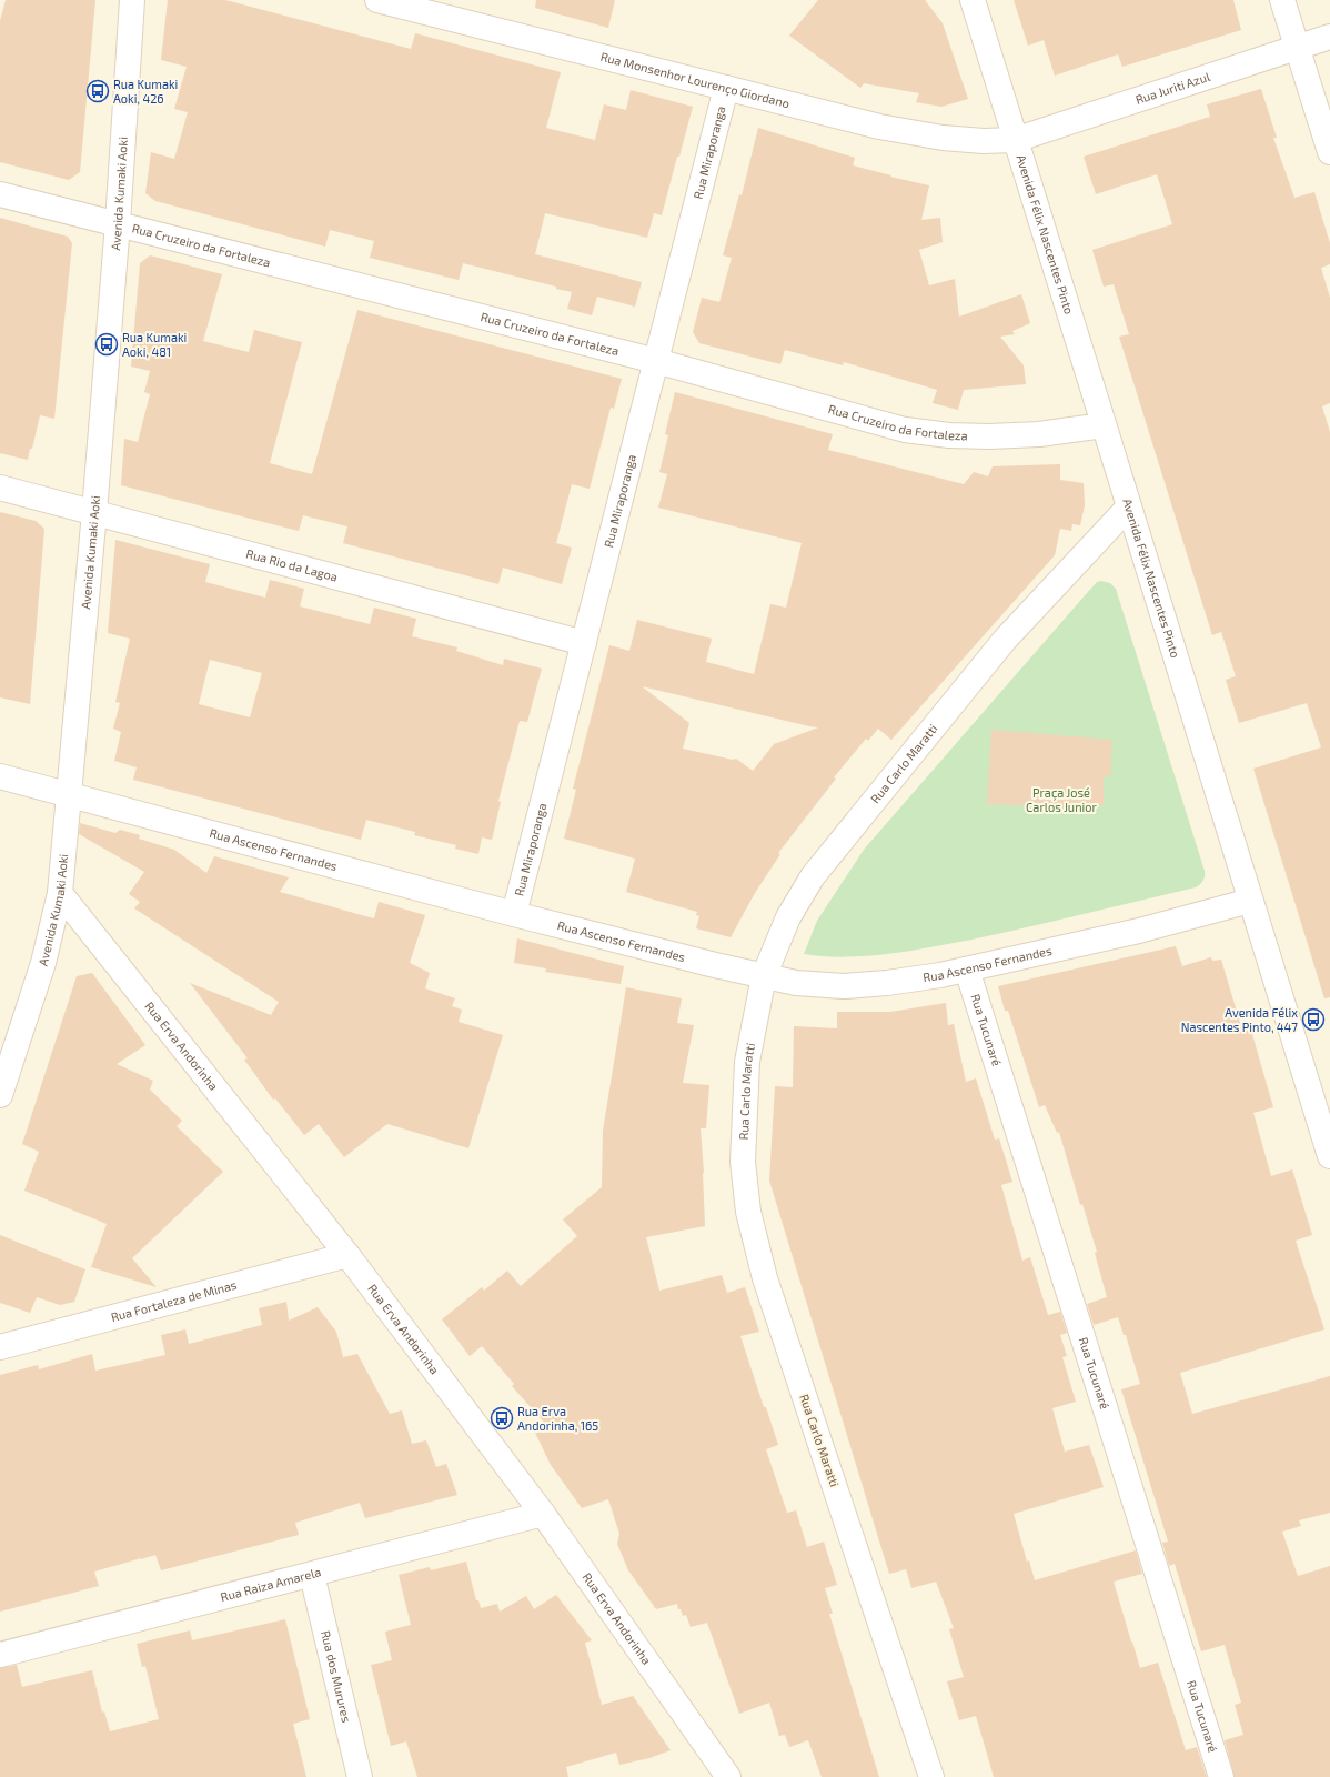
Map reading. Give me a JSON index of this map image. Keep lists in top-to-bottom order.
{
  "streets": {
    "street": [
      "Rua Monsenhor Lourenço Giordano",
      "Rua Juriti Azul",
      "Rua Miraporanga",
      "Avenida Kumaki Aoki",
      "Avenida Félix Nascentes Pinto",
      "Rua Cruzeiro da Fortaleza",
      "Rua Rio da Lagoa",
      "Rua Carlo Maratti",
      "Rua Ascenso Fernandes",
      "Rua Tucunaré",
      "Rua Erva Andorinha",
      "Rua Fortaleza de Minas",
      "Rua Raiza Amarela",
      "Rua dos Murures"
    ]
  },
  "crossings": [
    ["Rua Monsenhor Lourenço Giordano", "Rua Juriti Azul"],
    ["Rua Monsenhor Lourenço Giordano", "Rua Miraporanga"],
    ["Rua Monsenhor Lourenço Giordano", "Avenida Félix Nascentes Pinto"],
    ["Rua Juriti Azul", "Avenida Félix Nascentes Pinto"],
    ["Rua Miraporanga", "Rua Cruzeiro da Fortaleza"],
    ["Rua Miraporanga", "Rua Rio da Lagoa"],
    ["Rua Miraporanga", "Rua Ascenso Fernandes"],
    ["Avenida Kumaki Aoki", "Rua Cruzeiro da Fortaleza"],
    ["Avenida Kumaki Aoki", "Rua Rio da Lagoa"],
    ["Avenida Kumaki Aoki", "Rua Ascenso Fernandes"],
    ["Avenida Kumaki Aoki", "Rua Erva Andorinha"],
    ["Avenida Félix Nascentes Pinto", "Rua Cruzeiro da Fortaleza"],
    ["Avenida Félix Nascentes Pinto", "Rua Carlo Maratti"],
    ["Avenida Félix Nascentes Pinto", "Rua Ascenso Fernandes"],
    ["Rua Carlo Maratti", "Rua Ascenso Fernandes"],
    ["Rua Ascenso Fernandes", "Rua Tucunaré"],
    ["Rua Erva Andorinha", "Rua Fortaleza de Minas"],
    ["Rua Erva Andorinha", "Rua Raiza Amarela"],
    ["Rua Raiza Amarela", "Rua dos Murures"]
  ],
  "parks": ["Praça José Carlos Junior"],
  "places": {
    "bus stop": [
      "Rua Kumaki Aoki, 426",
      "Rua Kumaki Aoki, 481",
      "Avenida Félix Nascentes Pinto, 447",
      "Rua Erva Andorinha, 165"
    ]
  }
}
